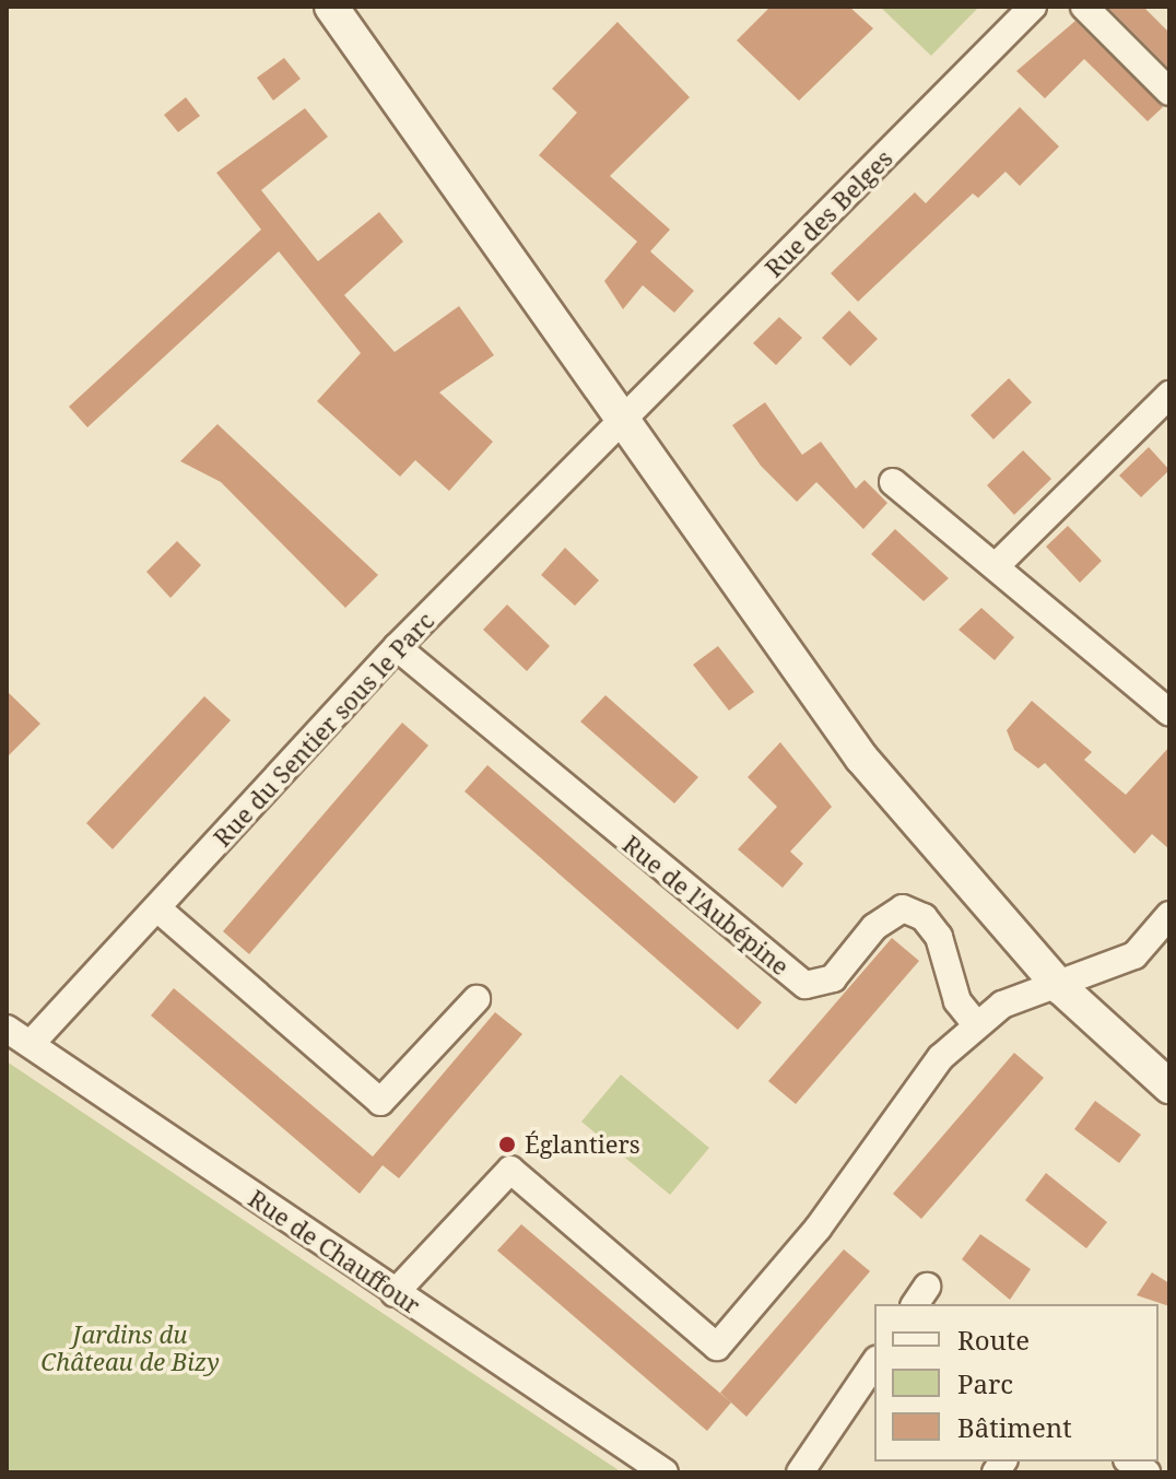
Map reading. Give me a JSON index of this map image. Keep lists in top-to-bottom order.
{
  "streets": {
    "street": [
      "Rue des Belges",
      "Rue du Sentier sous le Parc",
      "Rue de l'Aubépine",
      "Rue de Chauffour"
    ]
  },
  "crossings": [
    ["Rue des Belges", "Rue du Sentier sous le Parc"],
    ["Rue du Sentier sous le Parc", "Rue de l'Aubépine"],
    ["Rue du Sentier sous le Parc", "Rue de Chauffour"]
  ],
  "parks": ["Jardins du Château de Bizy"],
  "places": ["Églantiers"],
  "legend": ["Route", "Parc", "Bâtiment"]
}
